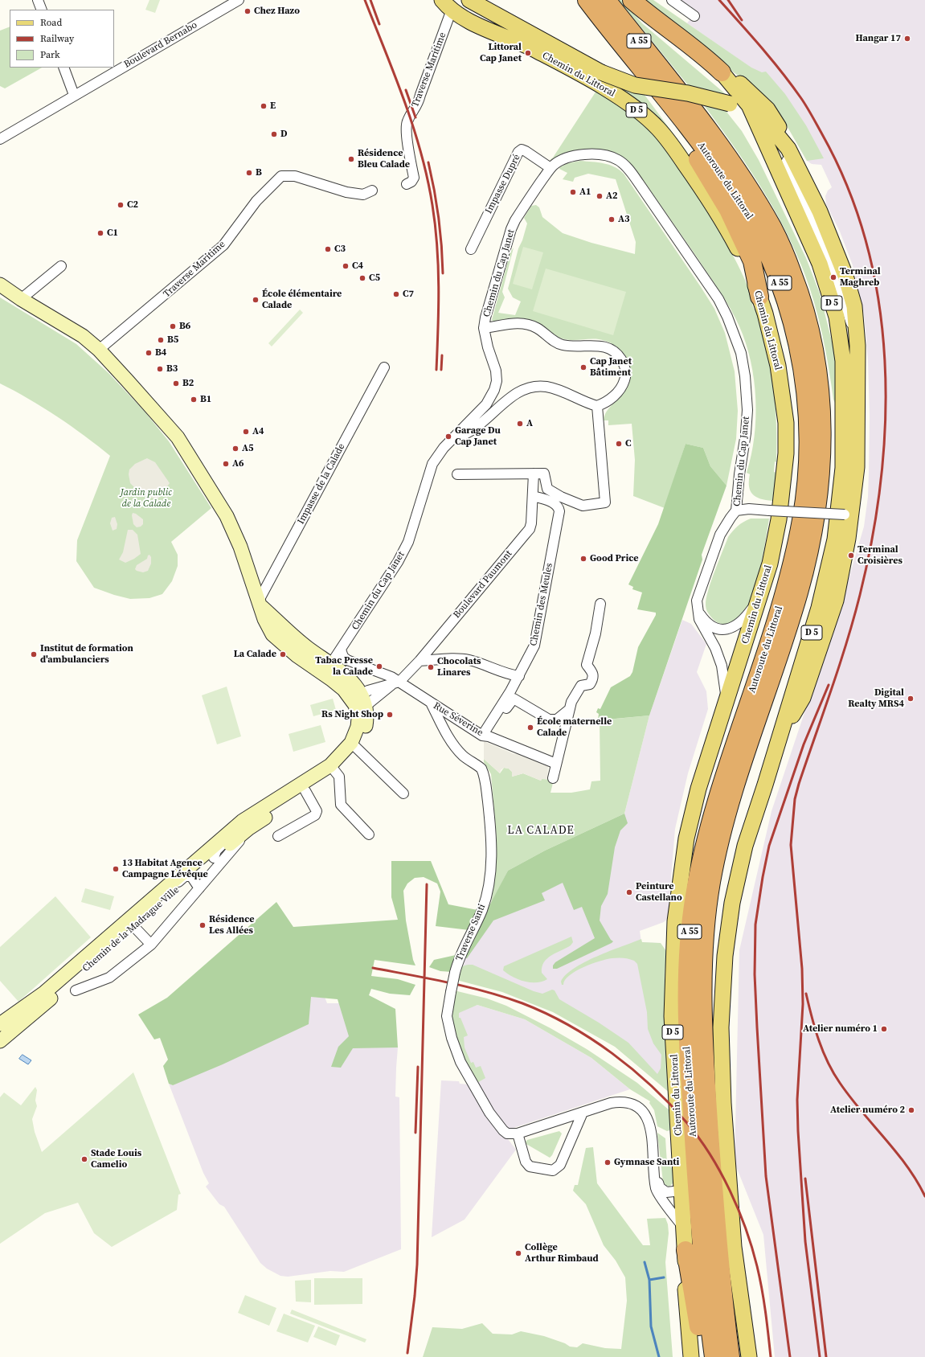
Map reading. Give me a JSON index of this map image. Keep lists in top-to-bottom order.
{
  "streets": {
    "highway": ["A 55", "Autoroute du Littoral"],
    "main road": ["Chemin du Littoral", "D 5"],
    "street": [
      "Boulevard Bernabo",
      "Traverse Maritime",
      "Impasse Dupré",
      "Chemin du Cap Janet",
      "Impasse de la Calade",
      "Boulevard Paumont",
      "Chemin des Meules",
      "Rue Séverine",
      "Chemin de la Madrague Ville",
      "Traverse Santi"
    ]
  },
  "crossings": [
    ["Traverse Maritime", "Chemin du Littoral"],
    ["Chemin du Littoral", "D 5"],
    ["Impasse Dupré", "Chemin du Cap Janet"],
    ["Boulevard Paumont", "Chemin des Meules"],
    ["Boulevard Paumont", "Rue Séverine"],
    ["Boulevard Paumont", "Chemin de la Madrague Ville"],
    ["Chemin des Meules", "Rue Séverine"],
    ["Rue Séverine", "Traverse Santi"]
  ],
  "districts": ["LA CALADE"],
  "parks": ["Jardin public de la Calade"],
  "places": [
    "Chez Hazo",
    "Hangar 17",
    "Littoral Cap Janet",
    "E",
    "D",
    "Résidence Bleu Calade",
    "B",
    "A1",
    "A2",
    "C2",
    "A3",
    "C1",
    "C3",
    "C4",
    "Terminal Maghreb",
    "C5",
    "C7",
    "École élémentaire Calade",
    "B6",
    "B5",
    "B4",
    "Cap Janet Bâtiment",
    "B3",
    "B2",
    "B1",
    "A",
    "A4",
    "Garage Du Cap Janet",
    "C",
    "A5",
    "A6",
    "Terminal Croisières",
    "Good Price",
    "Institut de formation d'ambulanciers",
    "La Calade",
    "Tabac Presse la Calade",
    "Chocolats Linares",
    "Digital Realty MRS4",
    "Rs Night Shop",
    "École maternelle Calade",
    "13 Habitat Agence Campagne Lévêque",
    "Peinture Castellano",
    "Résidence Les Allées",
    "Atelier numéro 1",
    "Atelier numéro 2",
    "Stade Louis Camelio",
    "Gymnase Santi",
    "Collège Arthur Rimbaud"
  ],
  "legend": ["Road", "Railway", "Park"]
}
